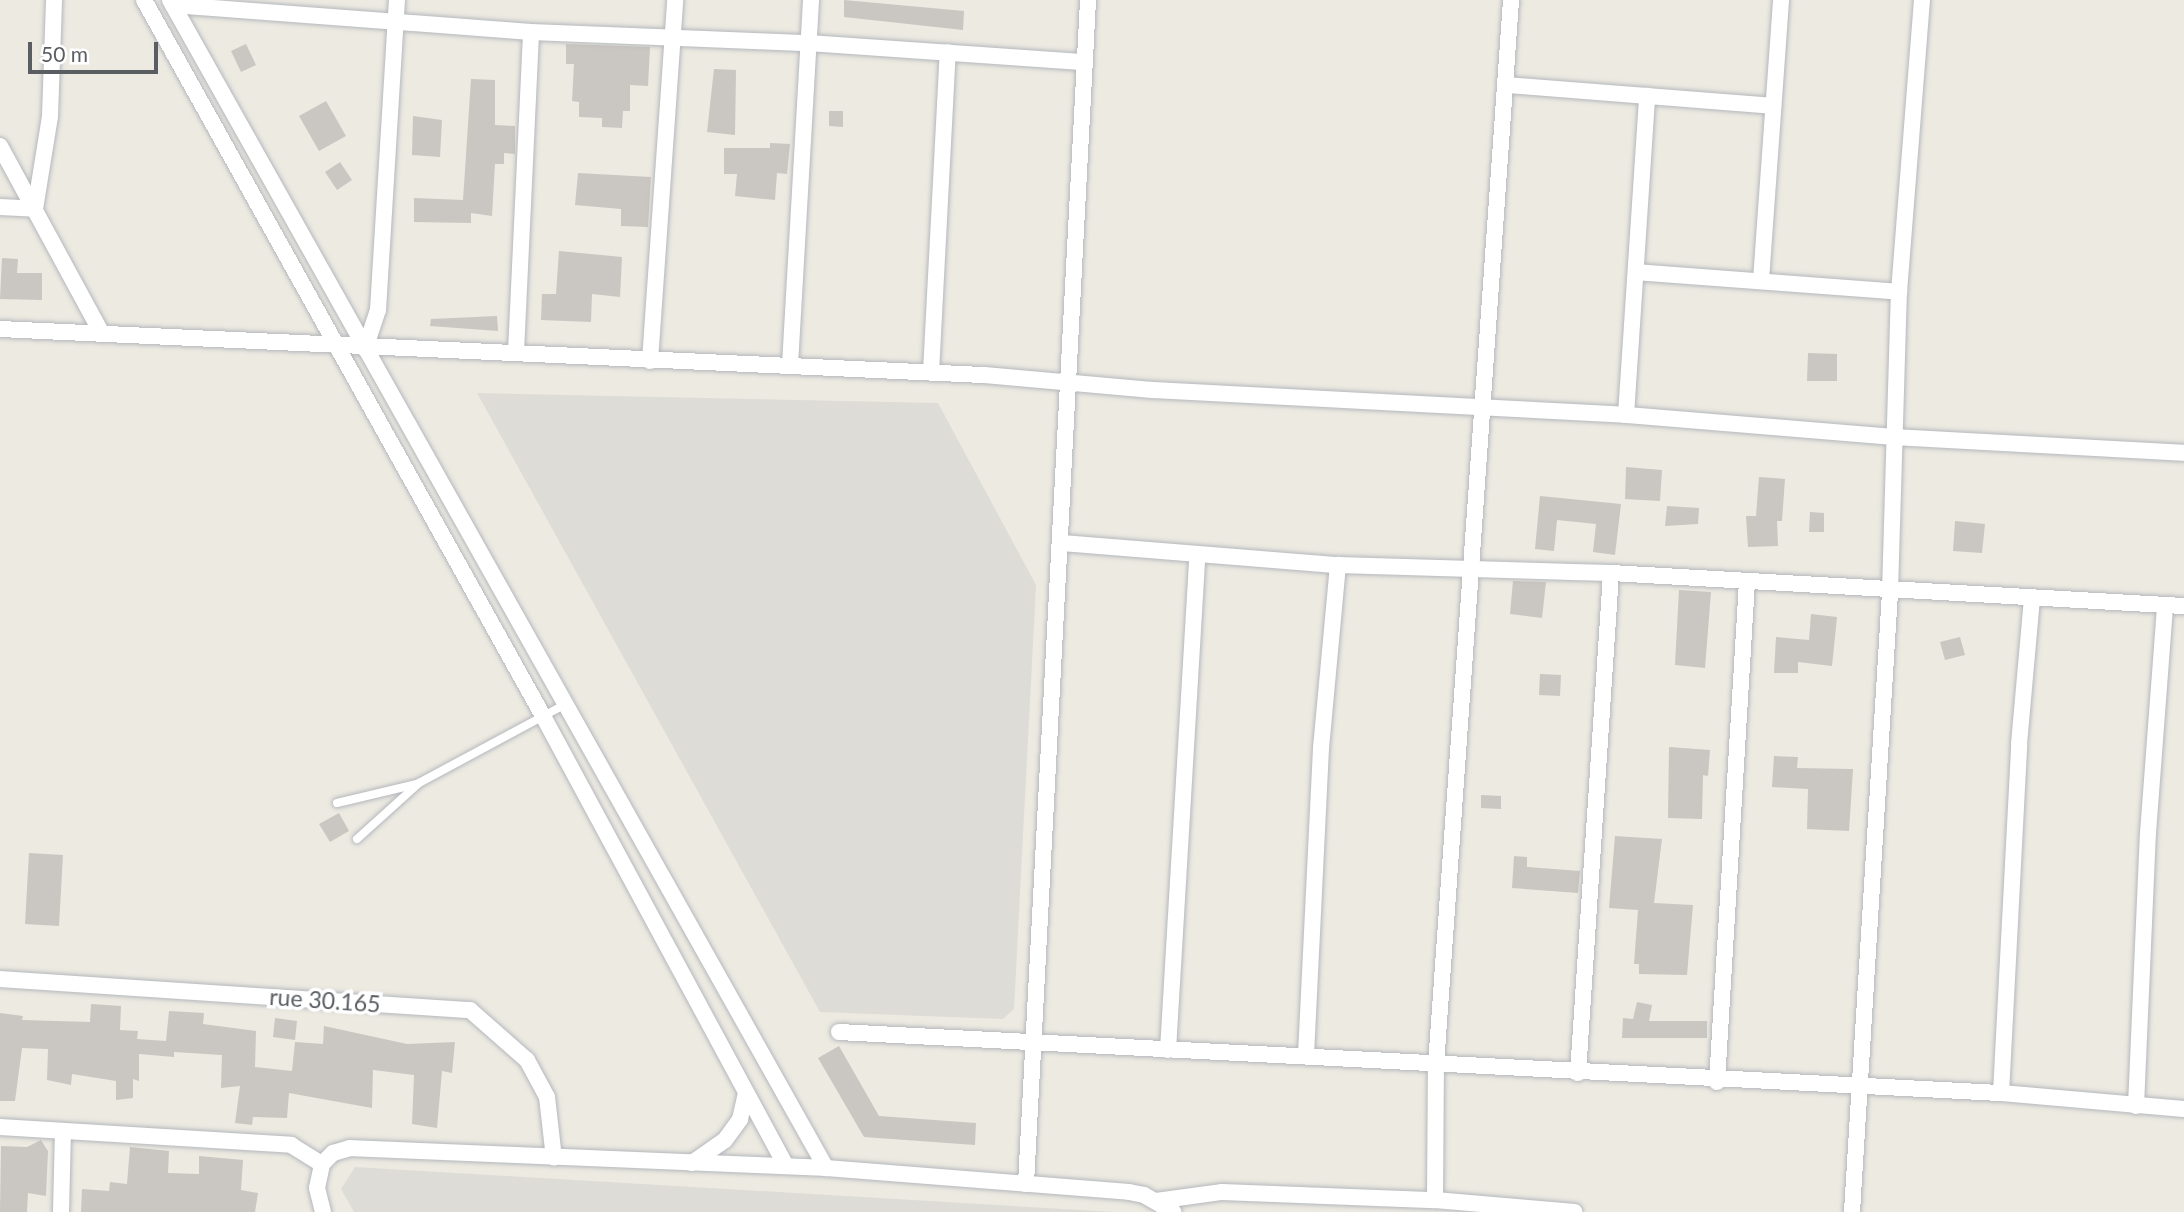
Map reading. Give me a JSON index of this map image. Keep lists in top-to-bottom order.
{
  "streets": {
    "street": ["rue 30.165"]
  },
  "scale_bar": "50 m"
}
